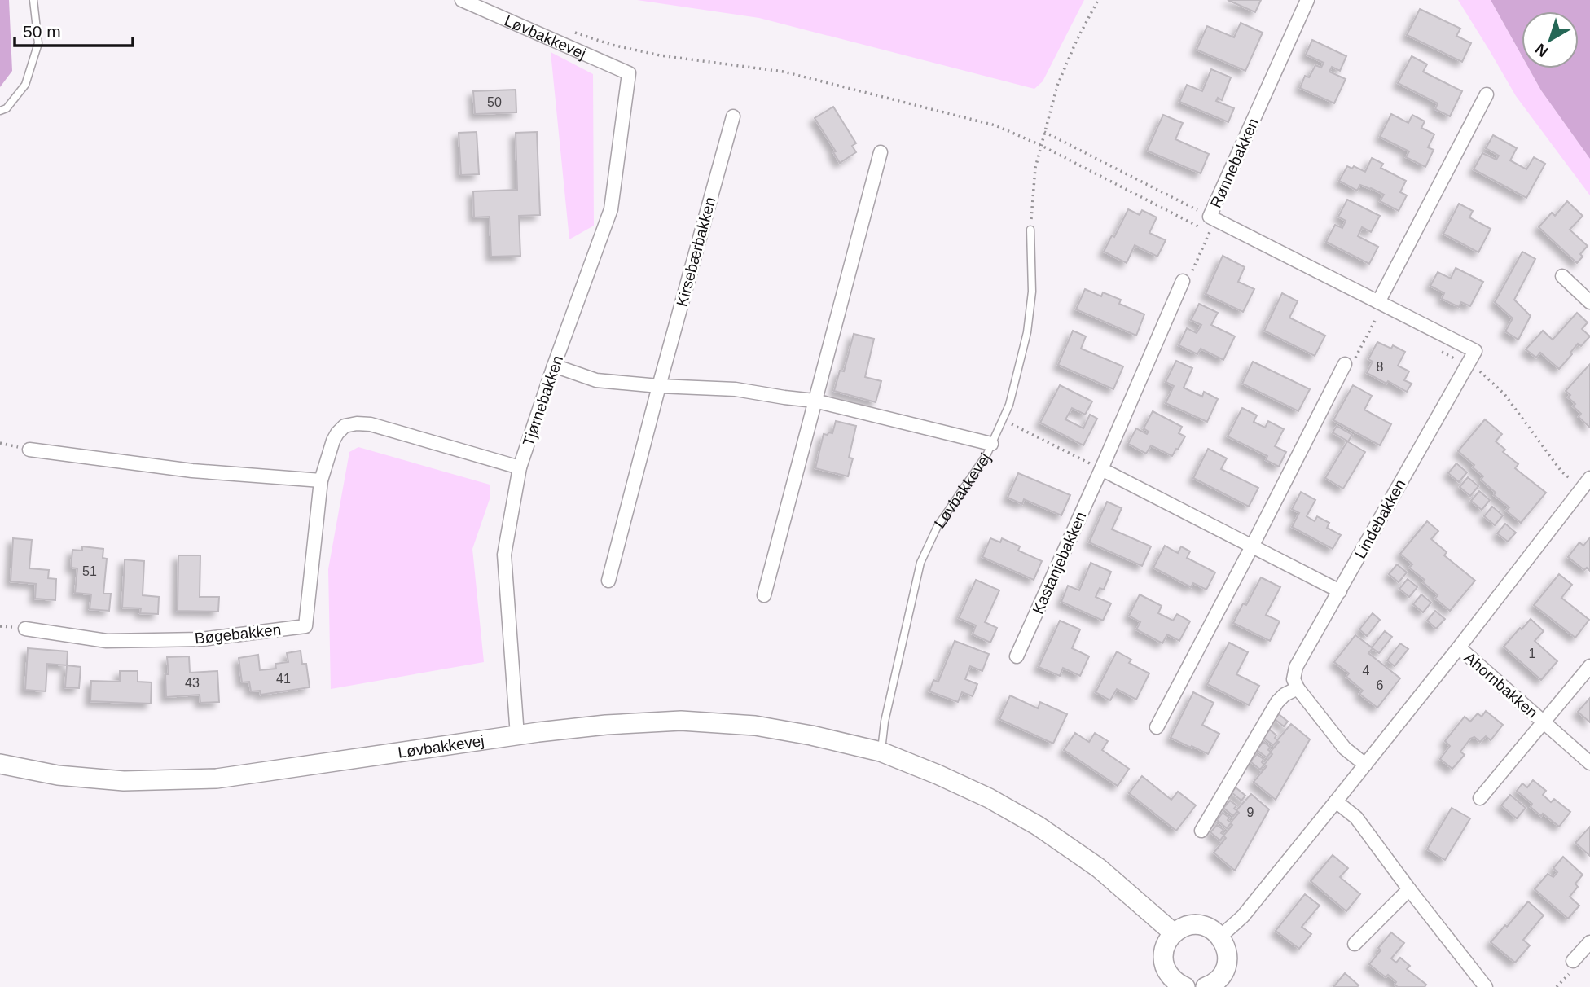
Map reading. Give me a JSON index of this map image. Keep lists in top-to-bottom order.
{
  "streets": {
    "street": [
      "Løvbakkevej",
      "Rønnebakken",
      "Kirsebærbakken",
      "Tjørnebakken",
      "Lindebakken",
      "Kastanjebakken",
      "Bøgebakken",
      "Ahornbakken"
    ]
  },
  "crossings": [
    ["Løvbakkevej", "Tjørnebakken"],
    ["Rønnebakken", "Lindebakken"],
    ["Tjørnebakken", "Bøgebakken"]
  ],
  "house_numbers": [
    "50",
    "8",
    "51",
    "1",
    "4",
    "41",
    "43",
    "6",
    "9"
  ],
  "scale_bar": "50 m",
  "north": "bottom left"
}
